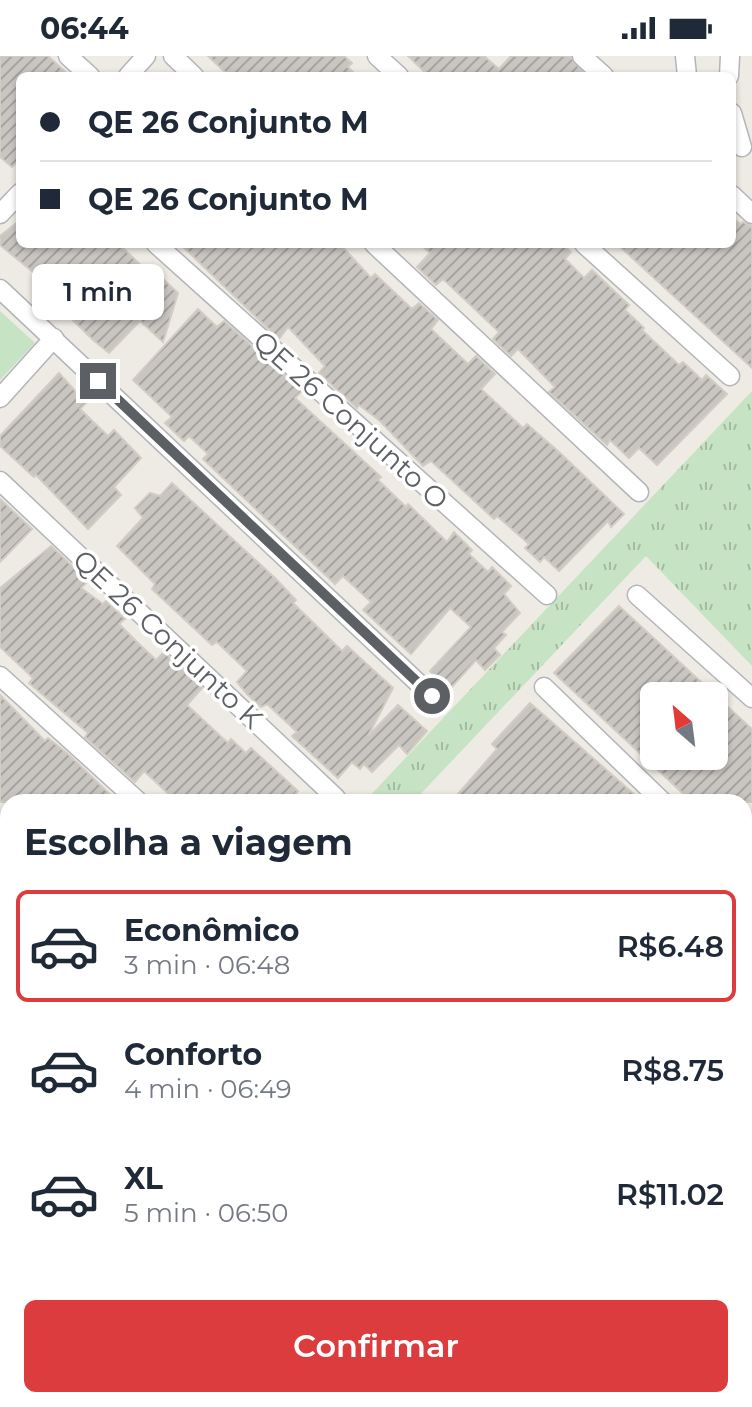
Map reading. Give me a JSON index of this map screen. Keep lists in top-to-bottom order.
{
  "streets": {
    "street": ["QE 26 Conjunto O", "QE 26 Conjunto K"]
  },
  "north": "top left",
  "page": {
    "status": "06:44",
    "banner": ["QE 26 Conjunto M", "QE 26 Conjunto M"],
    "bubble": "1 min",
    "heading": "Escolha a viagem",
    "list": [
      {
        "name": "Econômico",
        "note": "3 min · 06:48",
        "value": "R$6.48"
      },
      {
        "name": "Conforto",
        "note": "4 min · 06:49",
        "value": "R$8.75"
      },
      {
        "name": "XL",
        "note": "5 min · 06:50",
        "value": "R$11.02"
      }
    ],
    "buttons": "Confirmar"
  }
}
